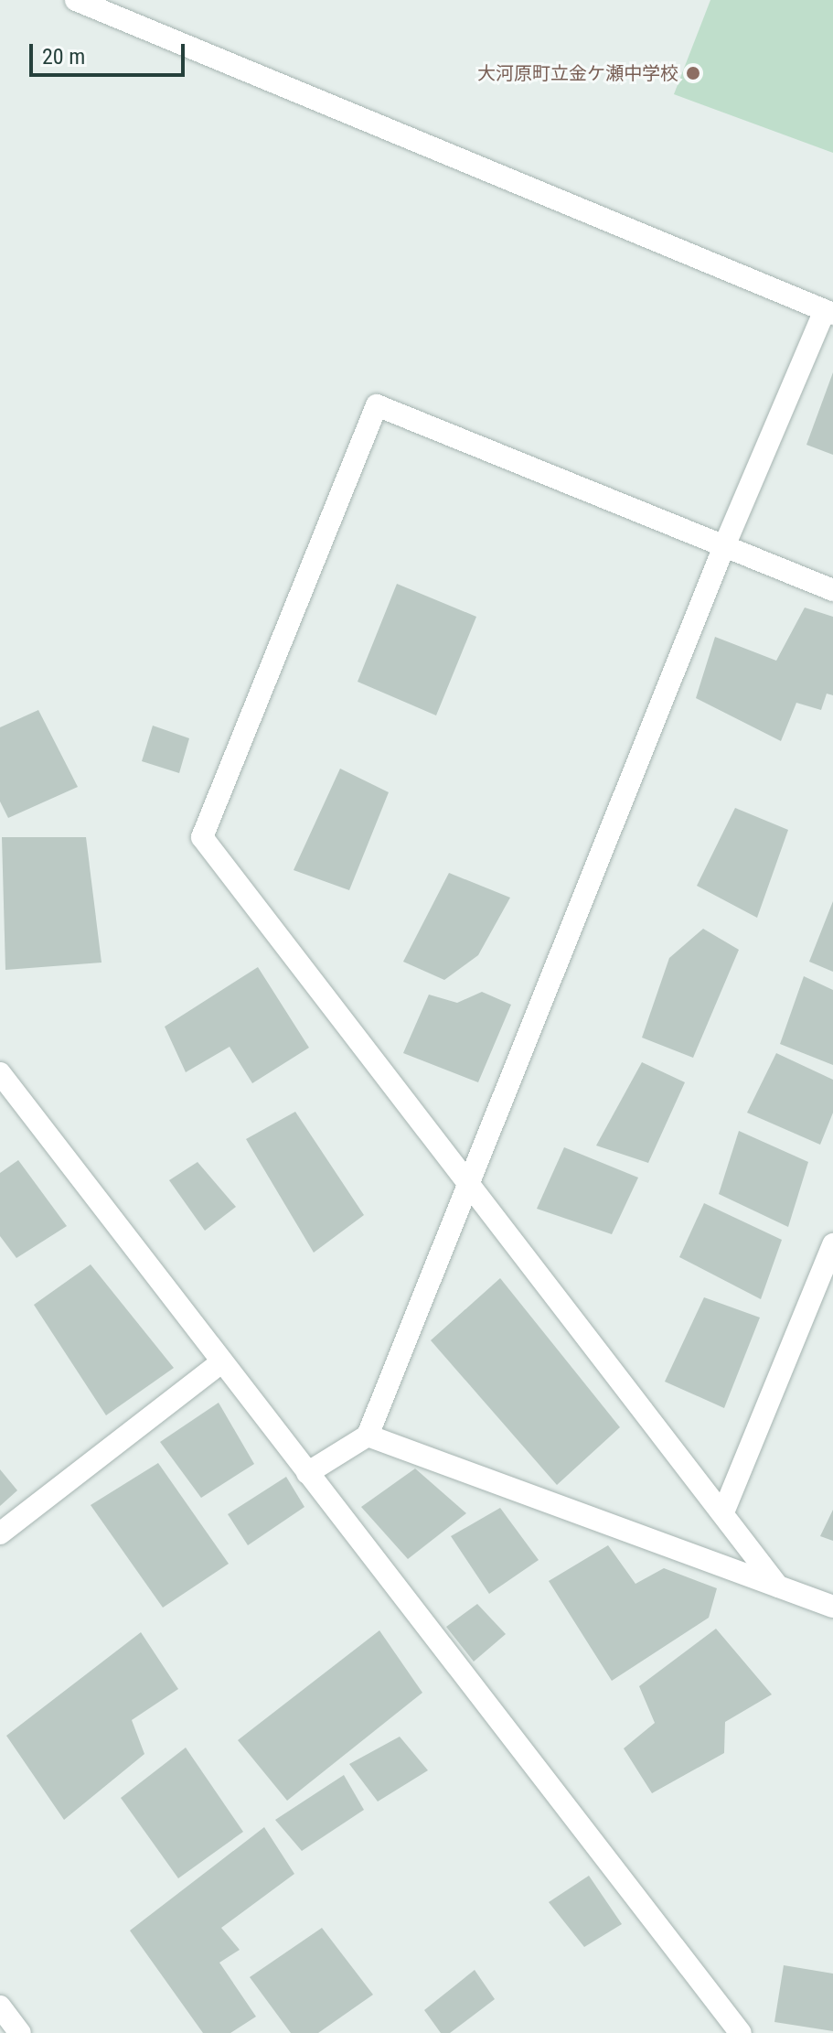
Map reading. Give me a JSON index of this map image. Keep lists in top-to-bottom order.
{
  "places": ["大河原町立金ケ瀬中学校"],
  "scale_bar": "20 m"
}
